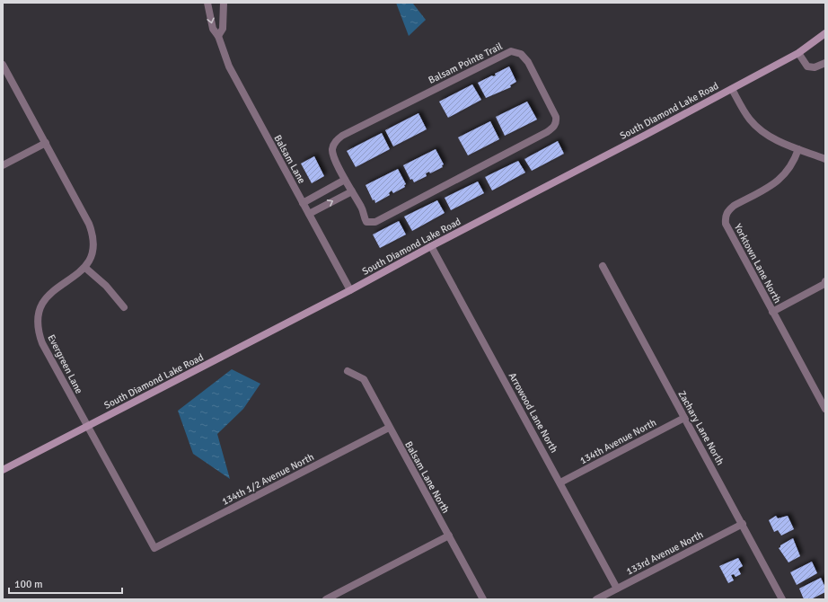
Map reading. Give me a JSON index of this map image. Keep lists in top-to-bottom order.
{
  "streets": {
    "street": [
      "Balsam Pointe Trail",
      "South Diamond Lake Road",
      "Balsam Lane",
      "Yorktown Lane North",
      "Evergreen Lane",
      "Arrowood Lane North",
      "Zachary Lane North",
      "134th Avenue North",
      "Balsam Lane North",
      "134th 1/2 Avenue North",
      "133rd Avenue North"
    ]
  },
  "crossings": [
    ["South Diamond Lake Road", "Balsam Lane"],
    ["South Diamond Lake Road", "Evergreen Lane"],
    ["South Diamond Lake Road", "Arrowood Lane North"],
    ["Evergreen Lane", "134th 1/2 Avenue North"],
    ["Arrowood Lane North", "134th Avenue North"],
    ["Arrowood Lane North", "133rd Avenue North"],
    ["Zachary Lane North", "134th Avenue North"],
    ["Zachary Lane North", "133rd Avenue North"],
    ["Balsam Lane North", "134th 1/2 Avenue North"]
  ],
  "scale_bar": "100 m"
}
